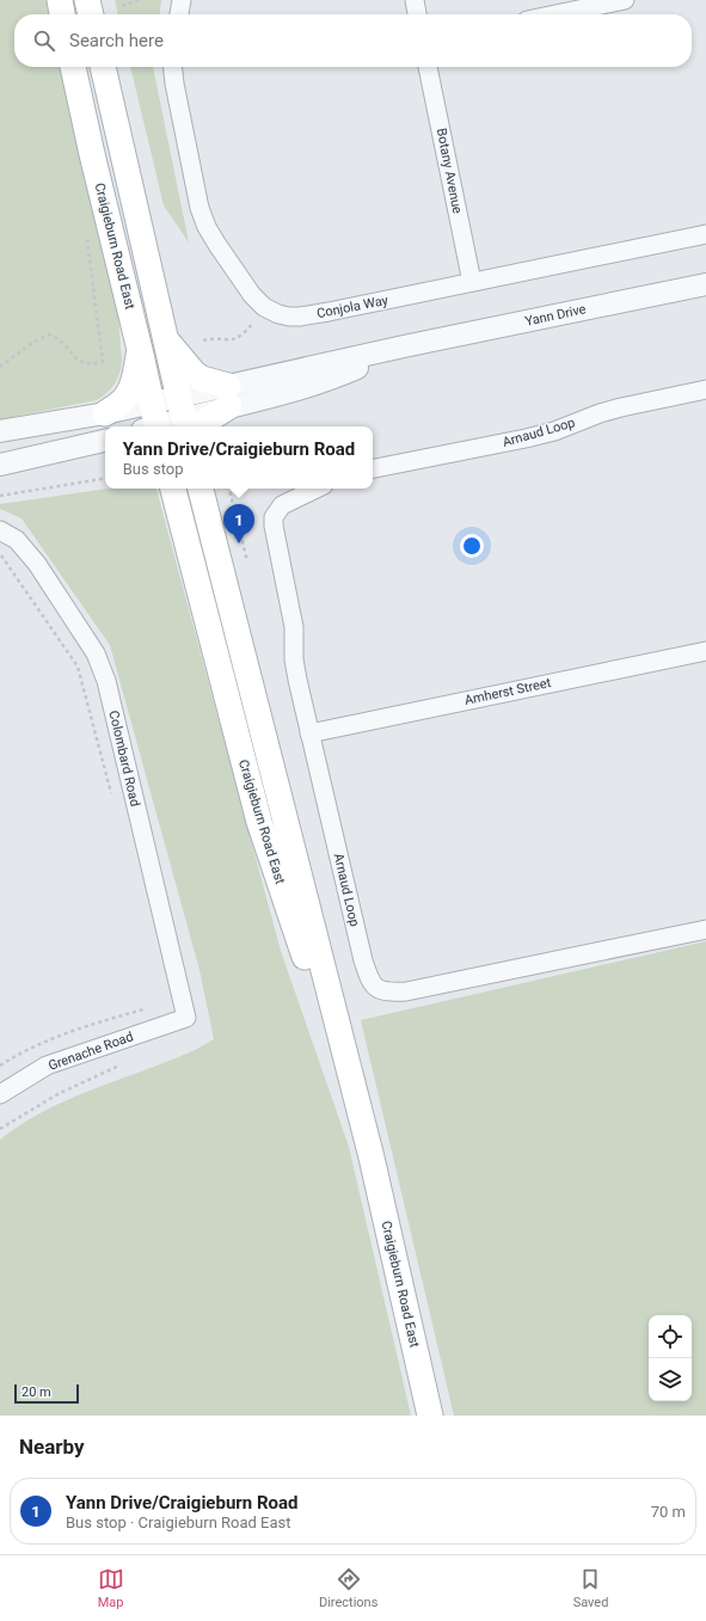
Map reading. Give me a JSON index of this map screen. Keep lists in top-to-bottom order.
{
  "streets": {
    "main road": ["Craigieburn Road East"],
    "street": [
      "Botany Avenue",
      "Conjola Way",
      "Yann Drive",
      "Arnaud Loop",
      "Amherst Street",
      "Colombard Road",
      "Grenache Road"
    ]
  },
  "crossings": [
    ["Botany Avenue", "Conjola Way"],
    ["Craigieburn Road East", "Yann Drive"],
    ["Arnaud Loop", "Amherst Street"],
    ["Colombard Road", "Grenache Road"]
  ],
  "scale_bar": "20 m",
  "page": {
    "search": "Search here",
    "popup": ["Yann Drive/Craigieburn Road", "Bus stop"],
    "pins": "1",
    "scale": "20 m",
    "heading": "Nearby",
    "list": [
      {
        "mark": "1",
        "name": "Yann Drive/Craigieburn Road",
        "note": "Bus stop · Craigieburn Road East",
        "value": "70 m"
      }
    ],
    "nav": ["Map", "Directions", "Saved"]
  }
}
